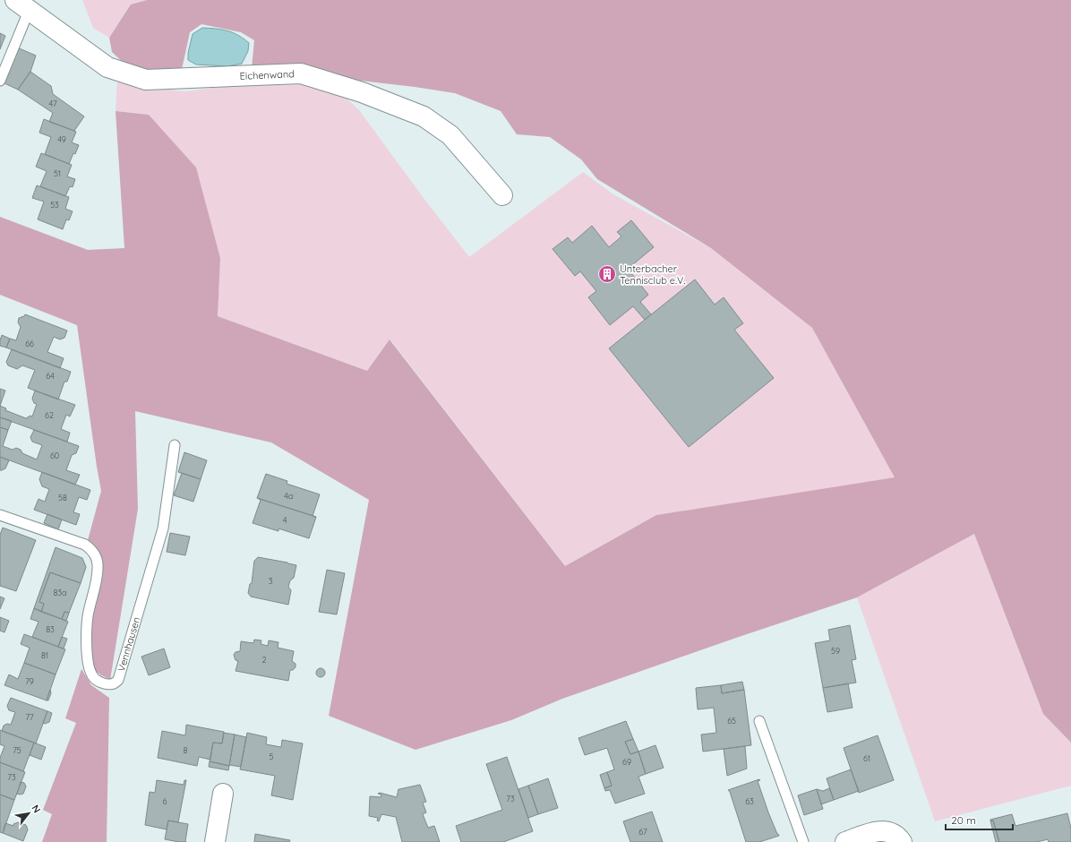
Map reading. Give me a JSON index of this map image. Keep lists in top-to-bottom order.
{
  "streets": {
    "street": ["Eichenwand"],
    "lane": ["Vennhausen"]
  },
  "places": {
    "building": ["Unterbacher Tennisclub e.V."]
  },
  "house_numbers": [
    "47",
    "49",
    "51",
    "53",
    "66",
    "64",
    "62",
    "60",
    "4a",
    "58",
    "4",
    "3",
    "83a",
    "83",
    "59",
    "81",
    "2",
    "79",
    "77",
    "65",
    "75",
    "8",
    "5",
    "61",
    "69",
    "73",
    "73",
    "6",
    "63",
    "67"
  ],
  "scale_bar": "20 m",
  "north": "top right"
}
